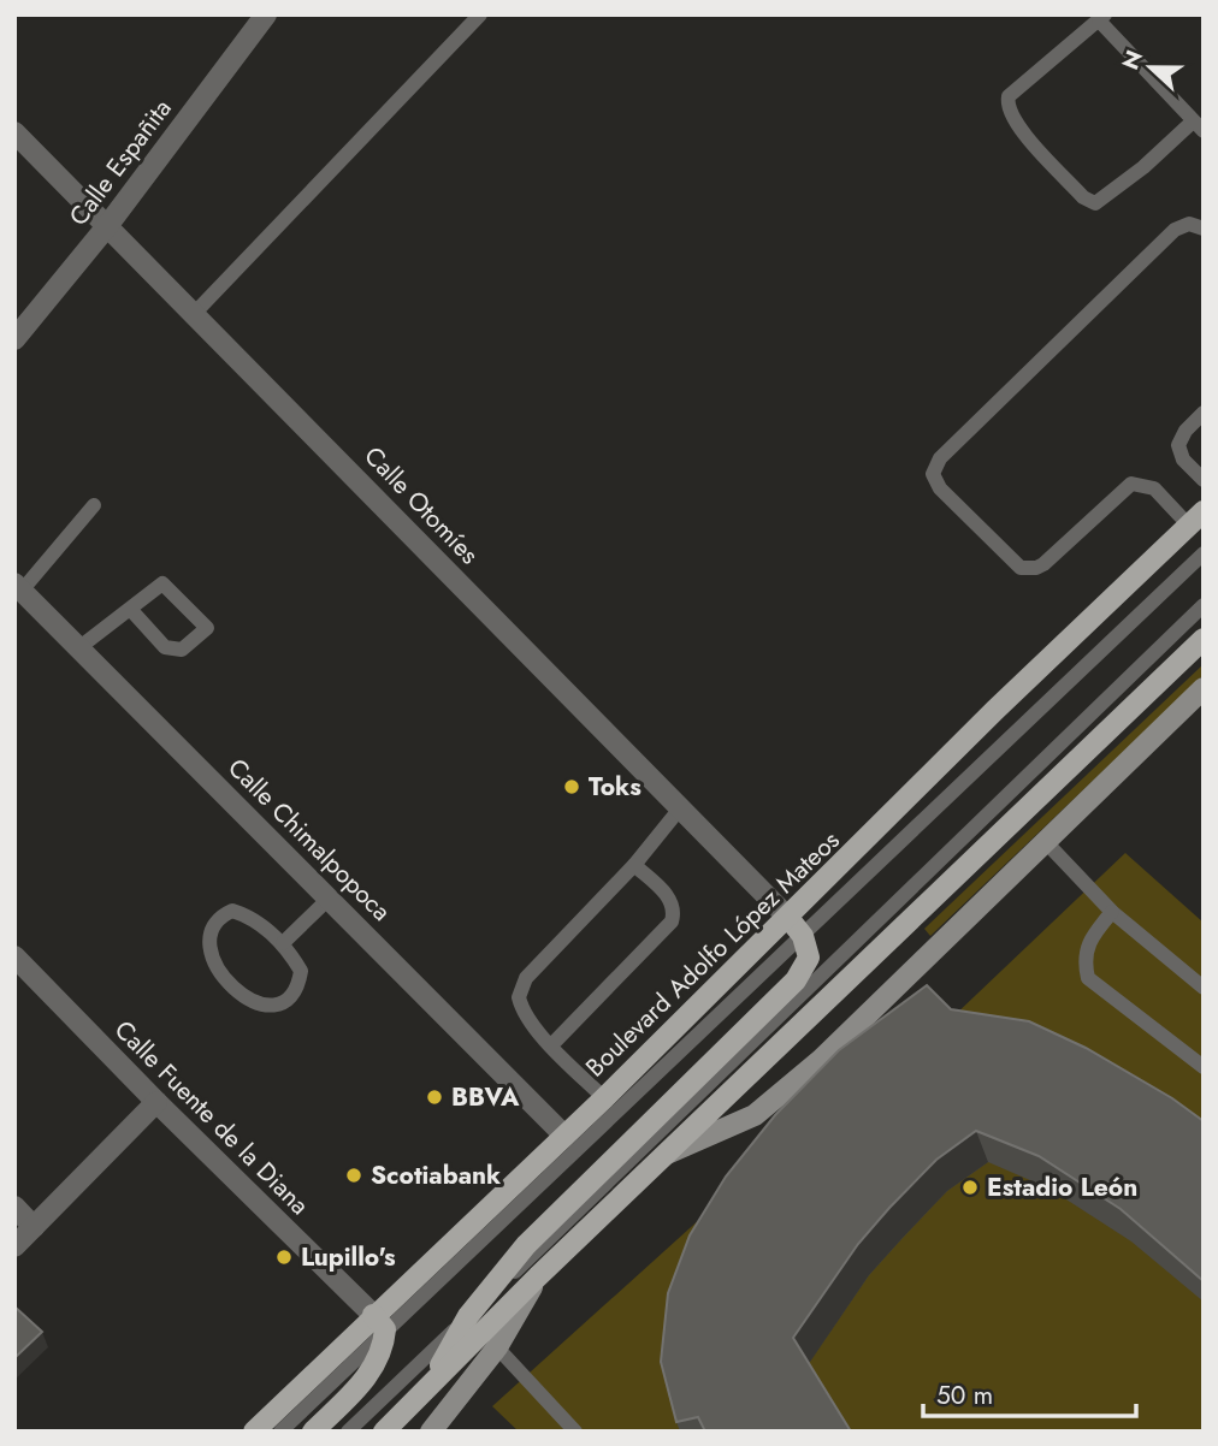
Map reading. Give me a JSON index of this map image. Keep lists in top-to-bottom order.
{
  "streets": {
    "main road": ["Boulevard Adolfo López Mateos"],
    "street": [
      "Calle Españita",
      "Calle Otomíes",
      "Calle Chimalpopoca",
      "Calle Fuente de la Diana"
    ]
  },
  "crossings": [
    ["Calle Españita", "Calle Otomíes"],
    ["Calle Otomíes", "Boulevard Adolfo López Mateos"],
    ["Calle Chimalpopoca", "Boulevard Adolfo López Mateos"],
    ["Boulevard Adolfo López Mateos", "Calle Fuente de la Diana"]
  ],
  "places": [
    "Toks",
    "BBVA",
    "Scotiabank",
    "Estadio León",
    "Lupillo's"
  ],
  "scale_bar": "50 m",
  "north": "left"
}
